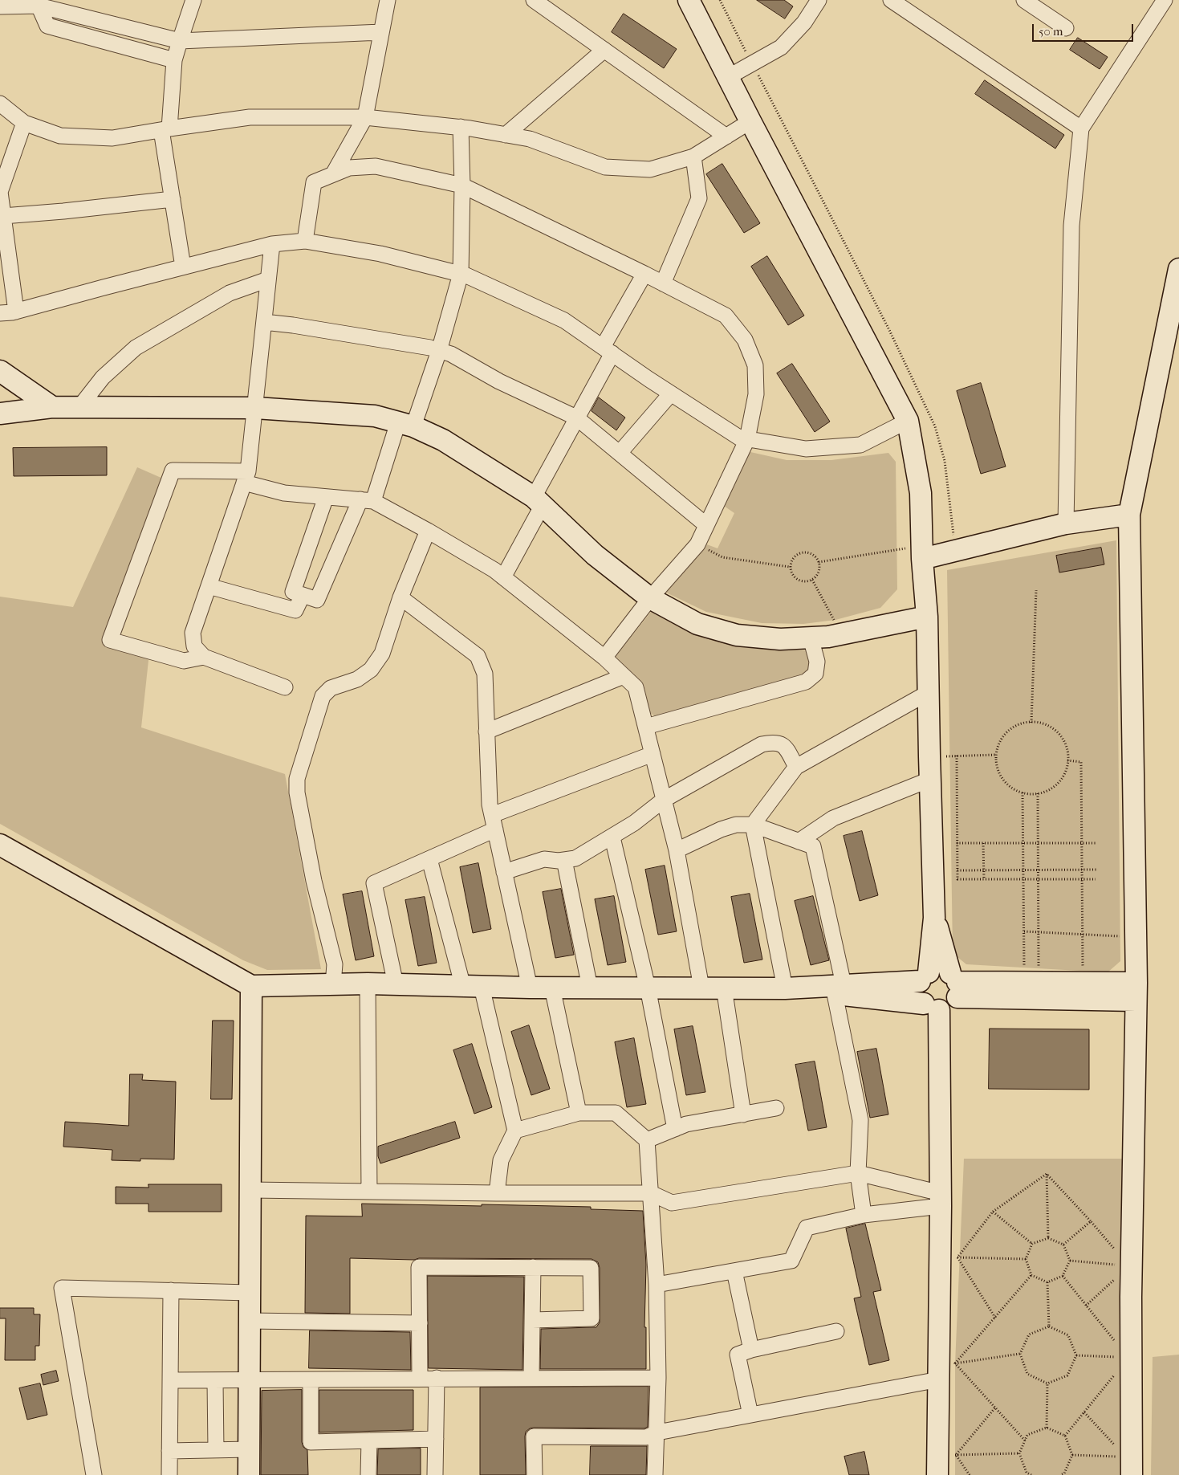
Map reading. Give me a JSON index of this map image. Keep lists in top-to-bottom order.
{
  "scale_bar": "50 m"
}
